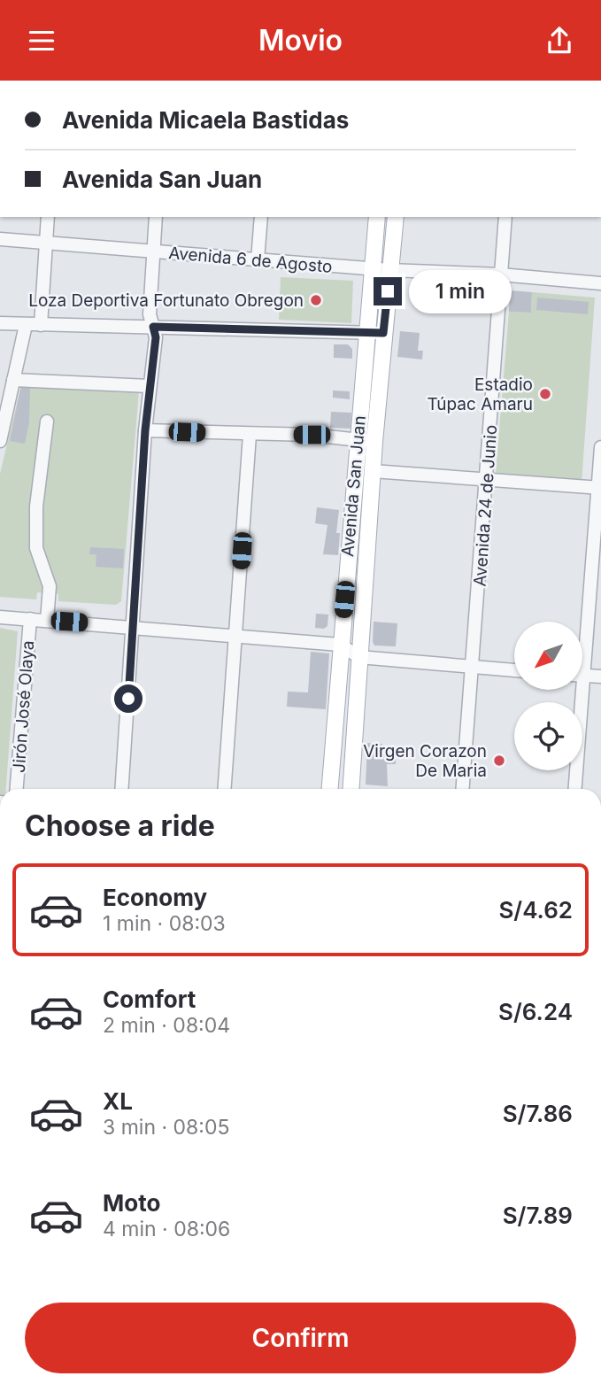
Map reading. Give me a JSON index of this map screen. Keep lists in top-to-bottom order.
{
  "streets": {
    "main road": ["Avenida San Juan"],
    "street": ["Avenida 6 de Agosto", "Avenida 24 de Junio", "Jirón José Olaya"]
  },
  "crossings": [
    ["Avenida 6 de Agosto", "Avenida San Juan"],
    ["Avenida 6 de Agosto", "Avenida 24 de Junio"]
  ],
  "places": ["Loza Deportiva Fortunato Obregon", "Estadio Túpac Amaru", "Virgen Corazon De Maria"],
  "north": "bottom left",
  "page": {
    "header": "Movio",
    "banner": ["Avenida Micaela Bastidas", "Avenida San Juan"],
    "bubble": "1 min",
    "heading": "Choose a ride",
    "list": [
      {
        "name": "Economy",
        "note": "1 min · 08:03",
        "value": "S/4.62"
      },
      {
        "name": "Comfort",
        "note": "2 min · 08:04",
        "value": "S/6.24"
      },
      {
        "name": "XL",
        "note": "3 min · 08:05",
        "value": "S/7.86"
      },
      {
        "name": "Moto",
        "note": "4 min · 08:06",
        "value": "S/7.89"
      }
    ],
    "buttons": "Confirm"
  }
}
